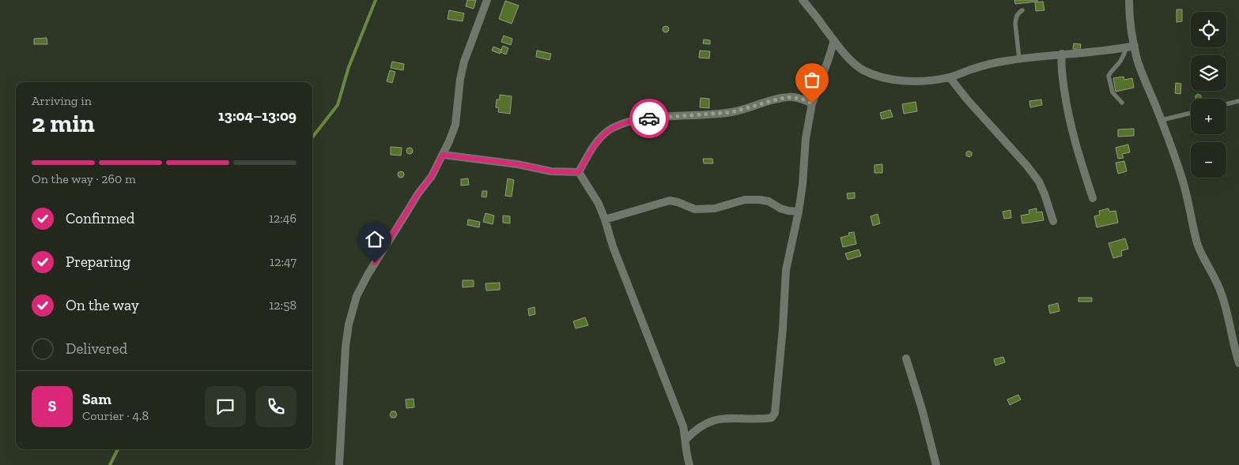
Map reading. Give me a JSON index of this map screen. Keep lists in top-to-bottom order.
{
  "page": {
    "map_buttons": ["+", "−"],
    "heading": ["2 min", "Arriving in", "13:04–13:09"],
    "panel": ["Sam", "Courier · 4.8"],
    "bar": "On the way · 260 m",
    "list": [
      ["Confirmed", "12:46"],
      ["Preparing", "12:47"],
      ["On the way", "12:58"],
      "Delivered"
    ],
    "round": "S"
  }
}
